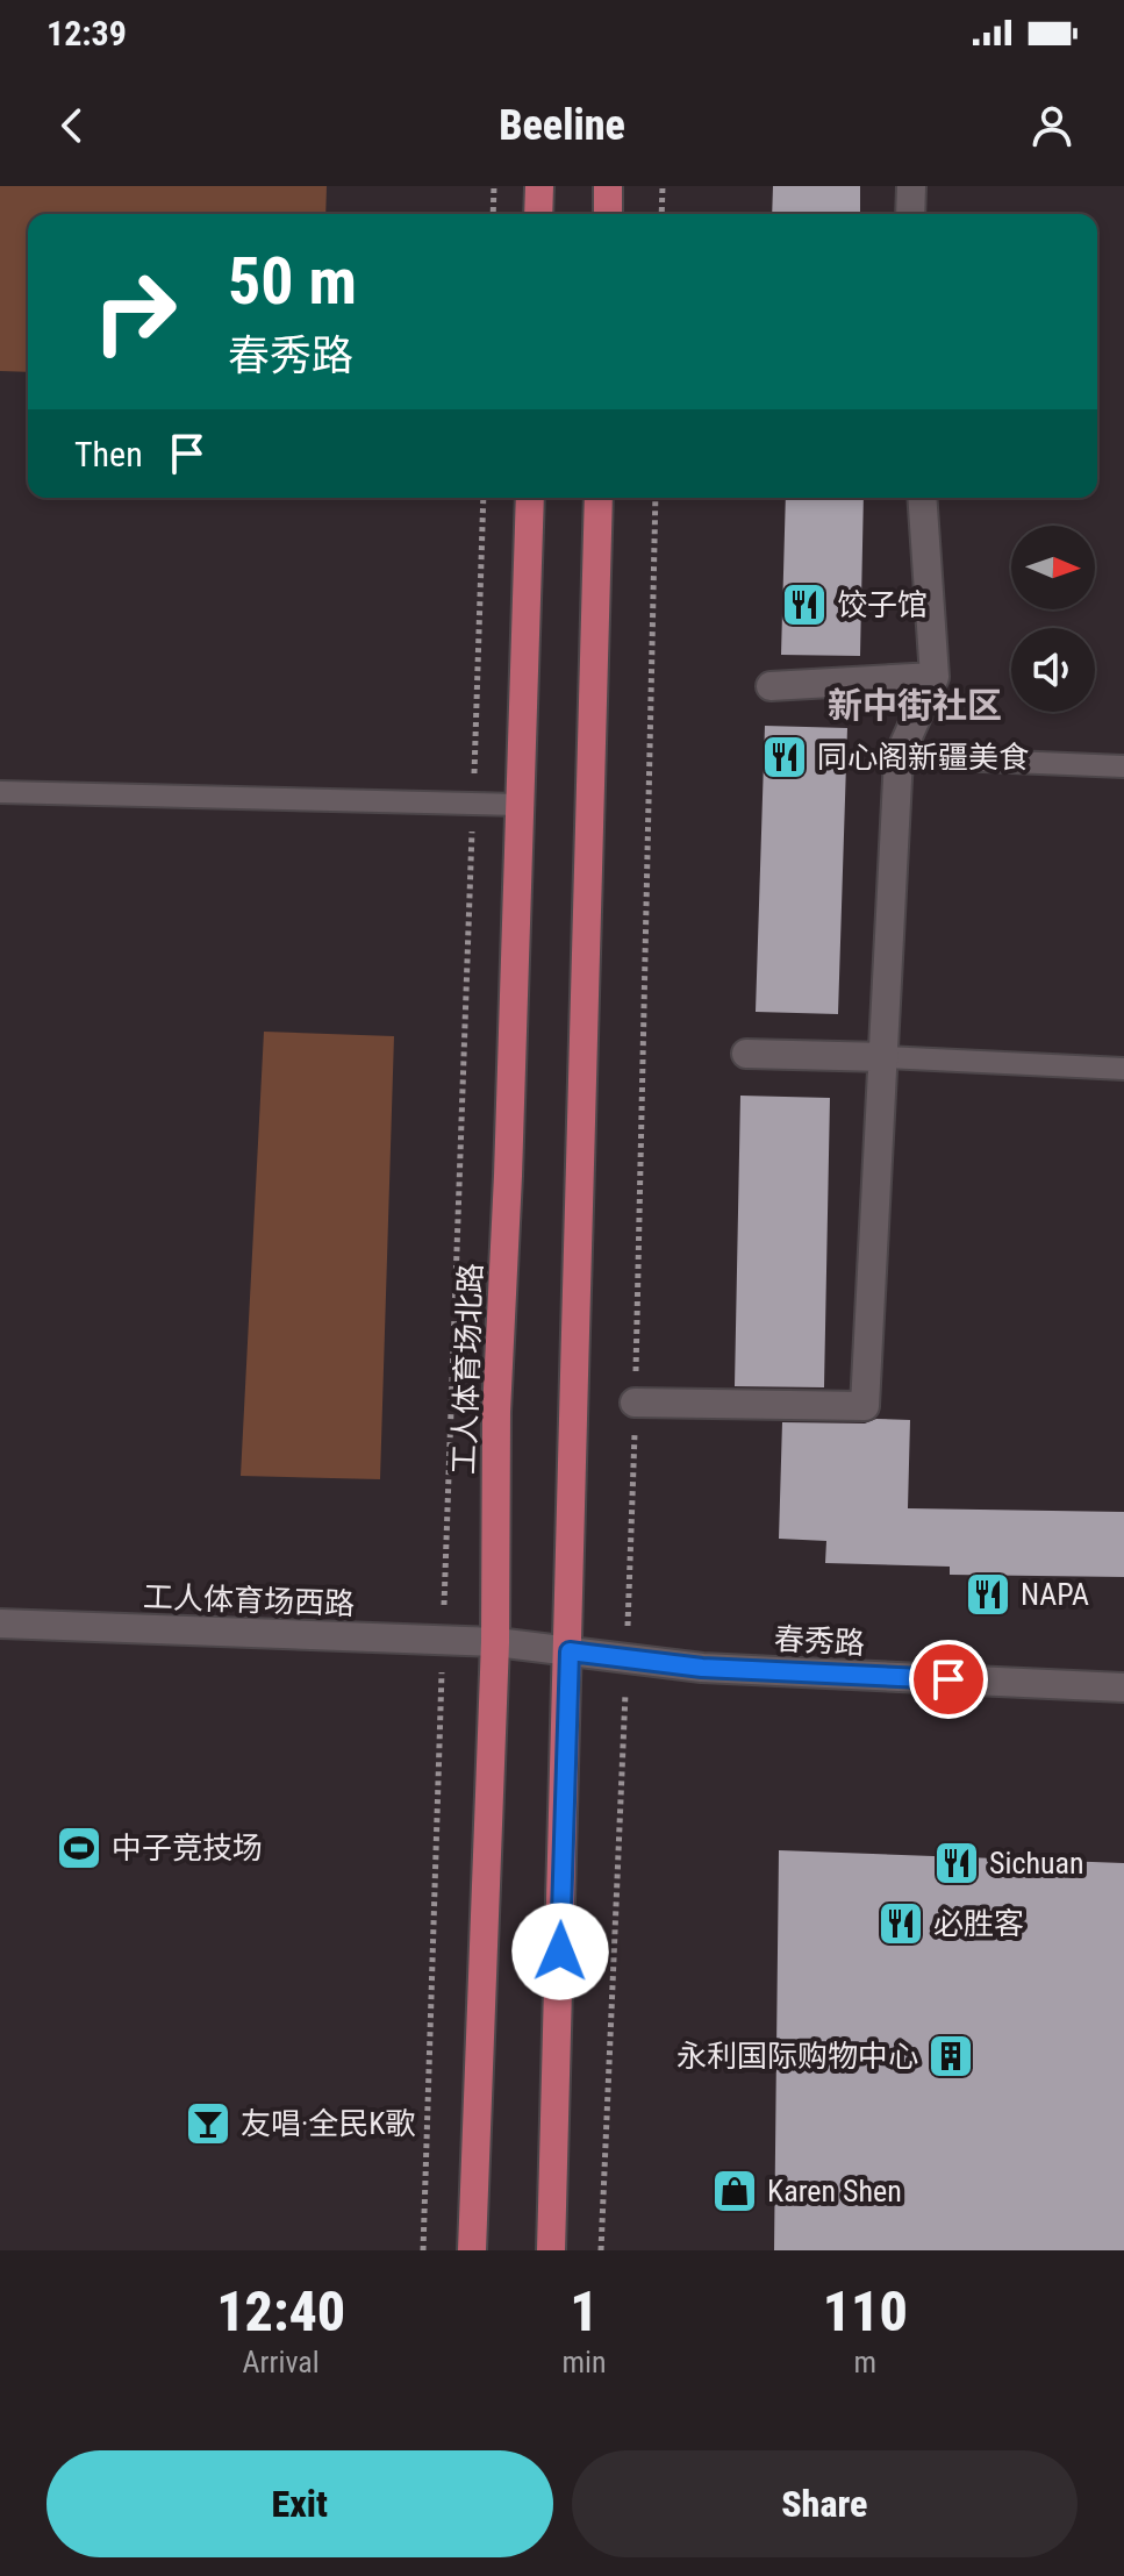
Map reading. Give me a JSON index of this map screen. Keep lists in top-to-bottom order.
{
  "streets": {
    "main road": ["工人体育场北路"],
    "street": ["工人体育场西路", "春秀路"]
  },
  "crossings": [
    ["工人体育场北路", "工人体育场西路"],
    ["工人体育场北路", "春秀路"],
    ["工人体育场西路", "春秀路"]
  ],
  "districts": ["新中街社区"],
  "places": {
    "restaurant": [
      "饺子馆",
      "同心阁新疆美食",
      "NAPA",
      "Sichuan",
      "必胜客"
    ],
    "sports": ["中子竞技场"],
    "building": ["永利国际购物中心"],
    "bar": ["友唱·全民K歌"],
    "shop": ["Karen Shen"]
  },
  "north": "right",
  "page": {
    "status": "12:39",
    "header": "Beeline",
    "turn": ["50 m", "春秀路"],
    "then": "Then",
    "eta": [
      "12:40",
      "Arrival",
      "1",
      "min",
      "110",
      "m"
    ],
    "buttons": ["Exit", "Share"]
  }
}
